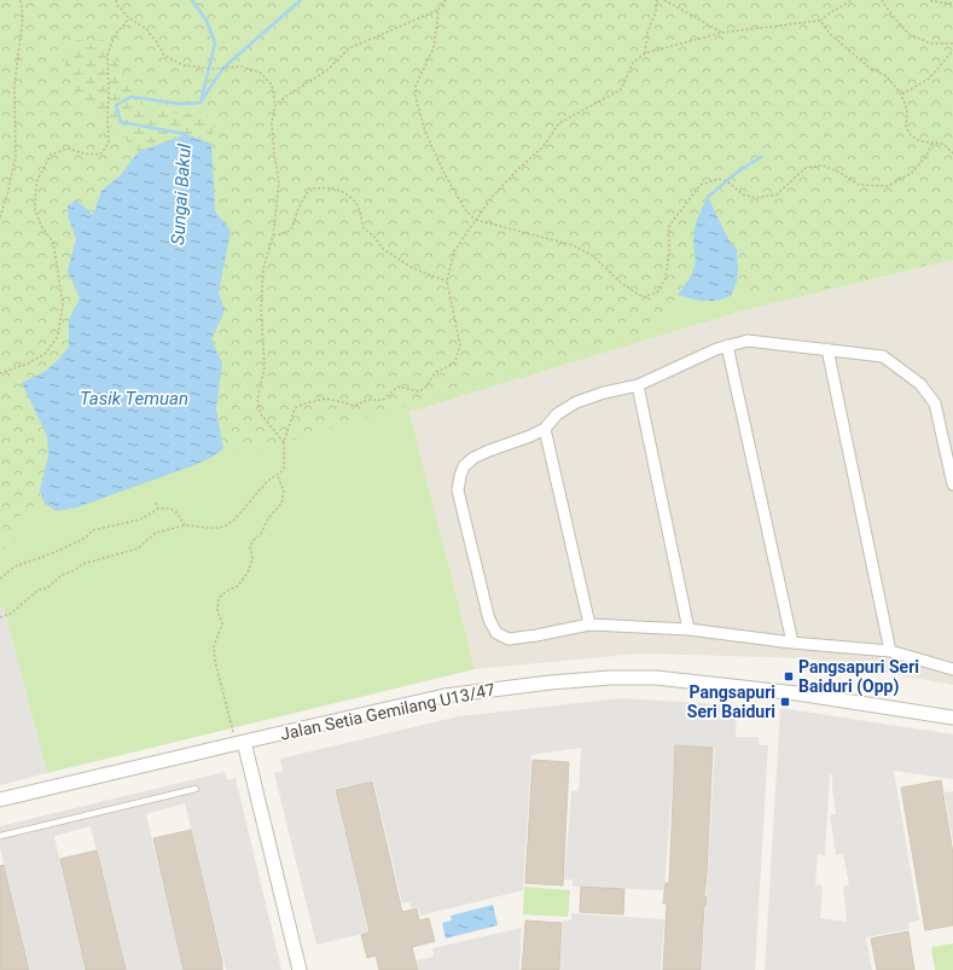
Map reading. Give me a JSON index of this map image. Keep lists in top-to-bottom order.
{
  "streets": {
    "street": ["Jalan Setia Gemilang U13/47"]
  },
  "water": ["Sungai Bakul", "Tasik Temuan"],
  "places": {
    "transit": ["Pangsapuri Seri Baiduri (Opp)", "Pangsapuri Seri Baiduri"]
  }
}
